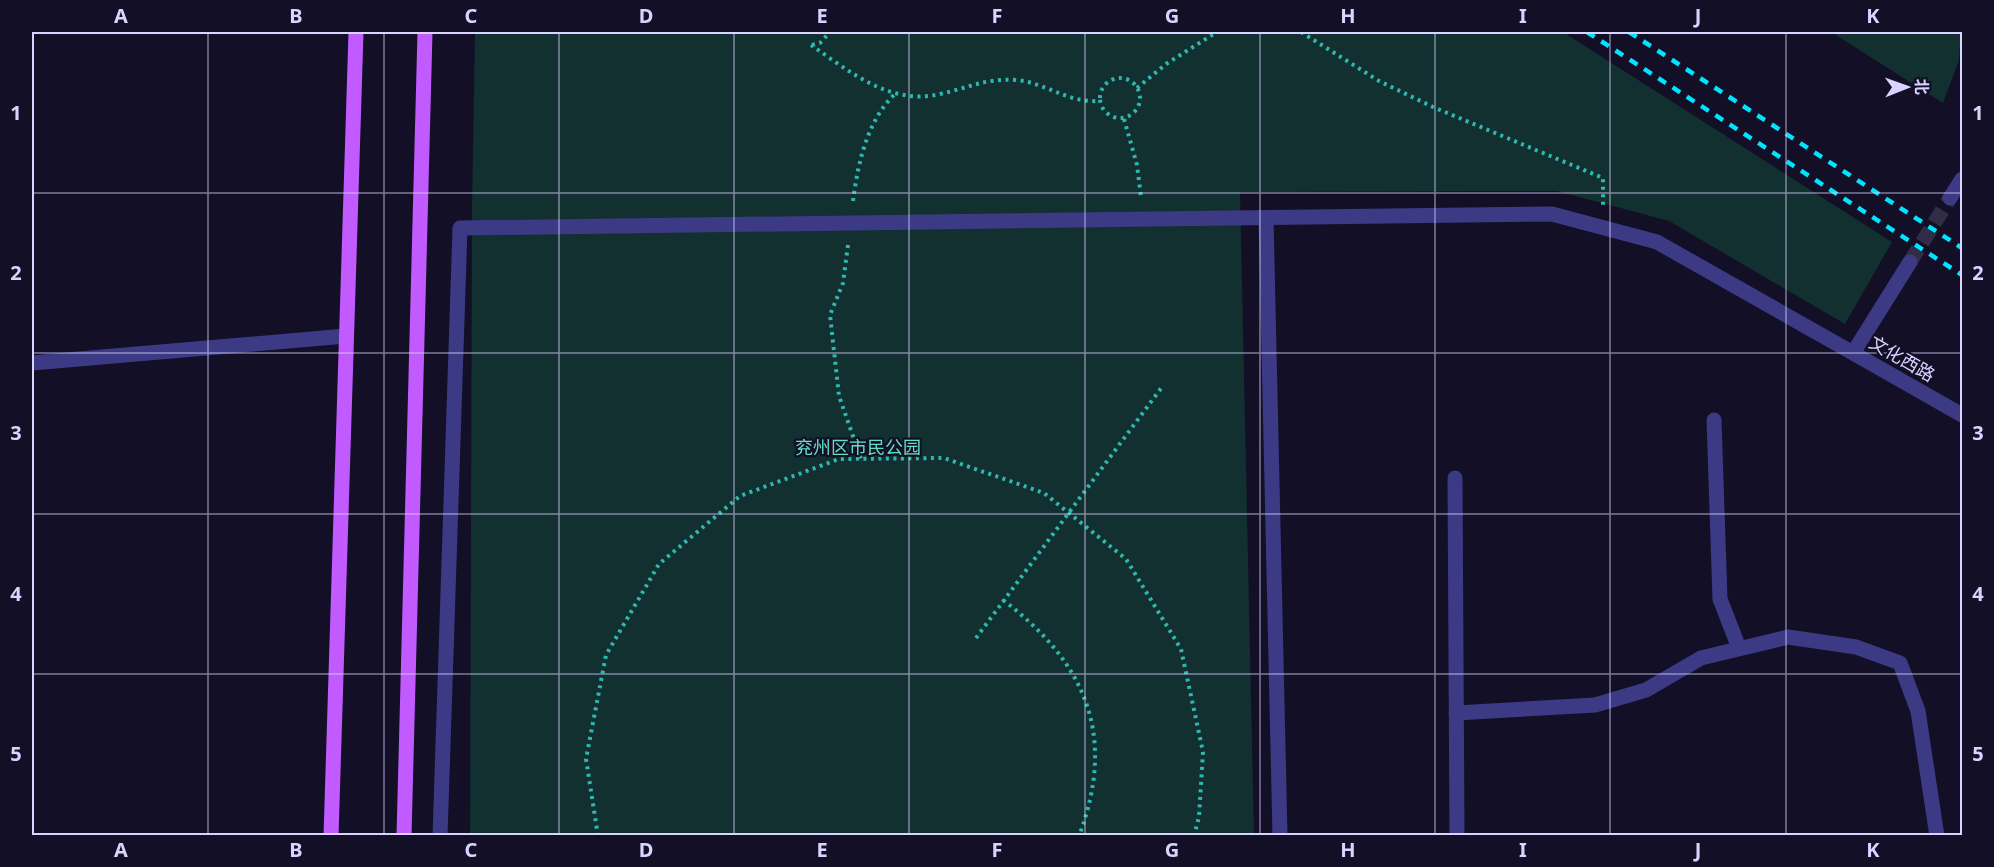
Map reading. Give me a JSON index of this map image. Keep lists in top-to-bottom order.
{
  "streets": {
    "street": ["文化西路"]
  },
  "parks": ["兖州区市民公园"],
  "north": "right",
  "grid": {
    "columns": [
      "A",
      "B",
      "C",
      "D",
      "E",
      "F",
      "G",
      "H",
      "I",
      "J",
      "K"
    ],
    "rows": [
      "1",
      "2",
      "3",
      "4",
      "5"
    ]
  }
}
